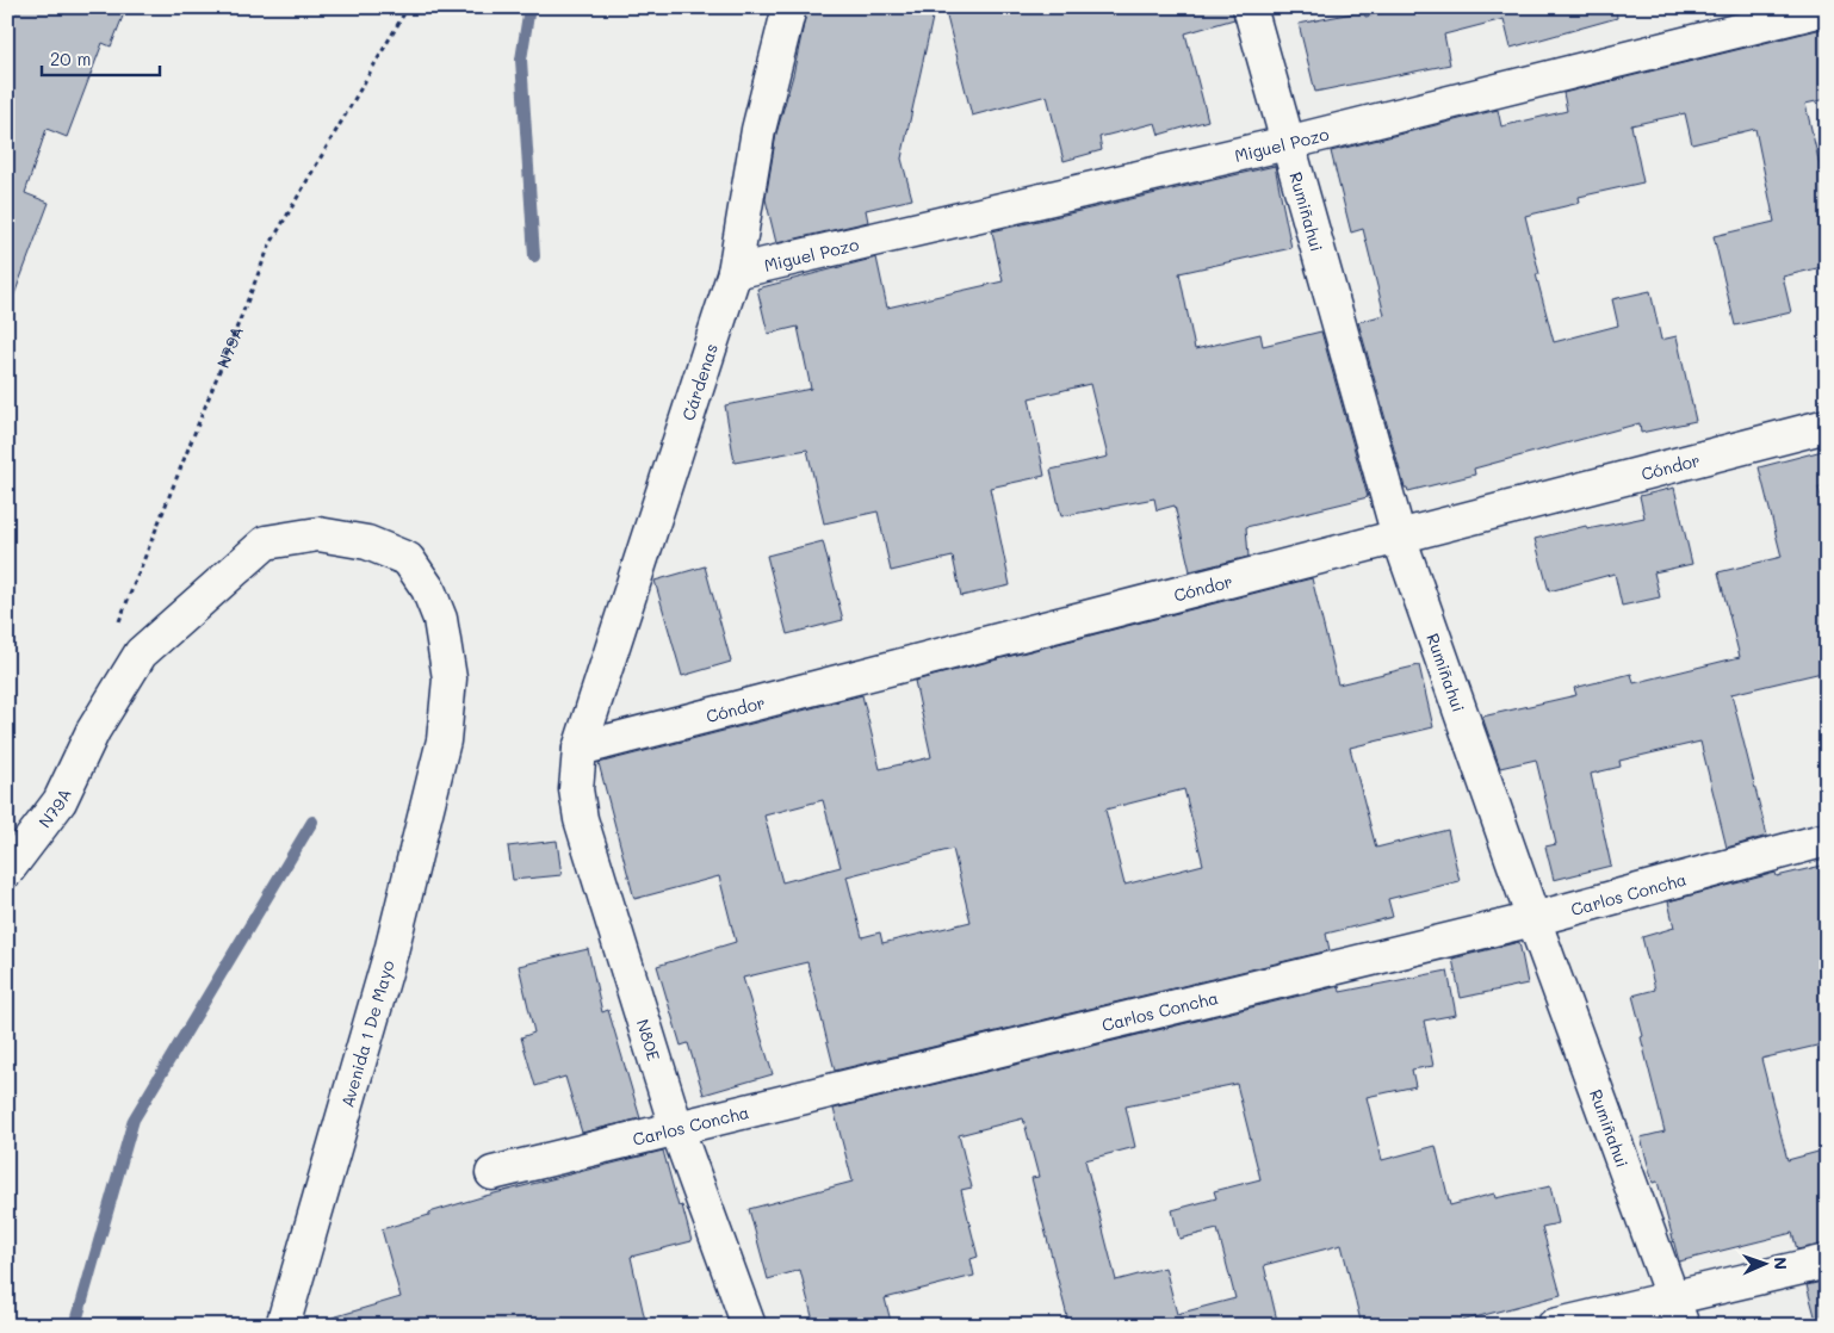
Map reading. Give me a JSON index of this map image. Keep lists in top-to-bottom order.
{
  "streets": {
    "street": [
      "Miguel Pozo",
      "Rumiñahui",
      "N79A",
      "Cárdenas",
      "Cóndor",
      "Carlos Concha",
      "Avenida 1 De Mayo",
      "N80E"
    ]
  },
  "crossings": [
    ["Miguel Pozo", "Rumiñahui"],
    ["Miguel Pozo", "Cárdenas"],
    ["Rumiñahui", "Cóndor"],
    ["Rumiñahui", "Carlos Concha"],
    ["N79A", "Avenida 1 De Mayo"],
    ["Cárdenas", "Cóndor"],
    ["Cárdenas", "N80E"],
    ["Cóndor", "N80E"],
    ["Carlos Concha", "N80E"]
  ],
  "scale_bar": "20 m",
  "north": "right"
}
